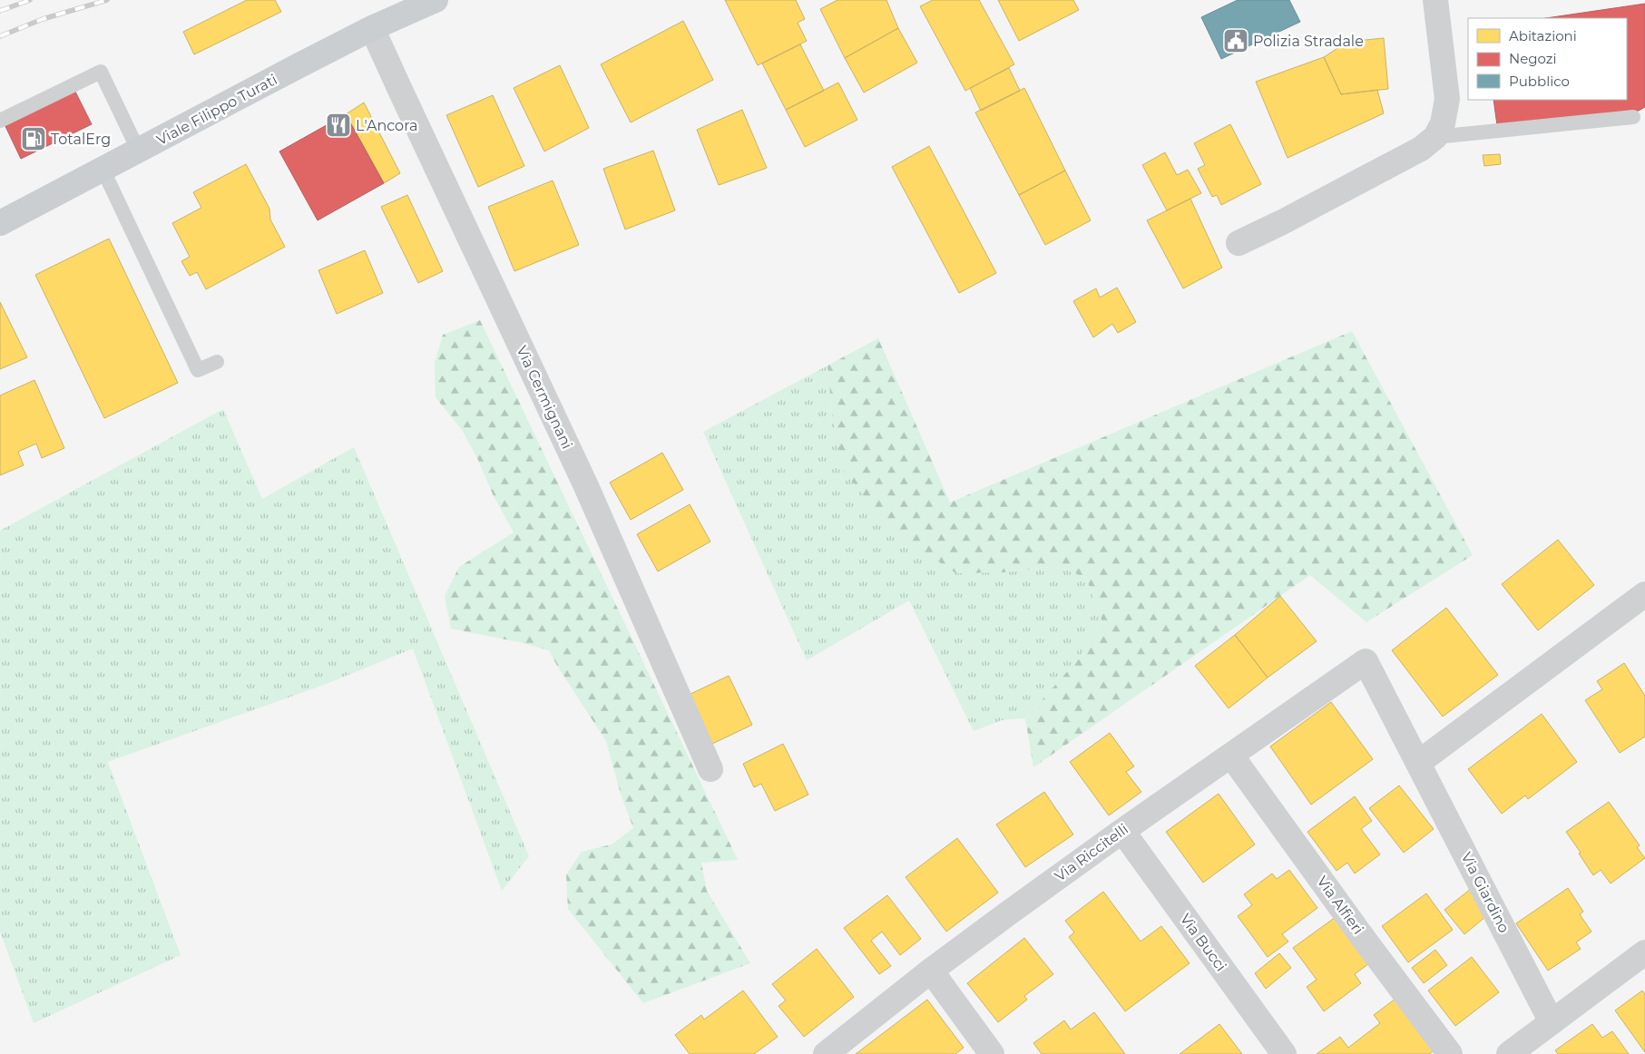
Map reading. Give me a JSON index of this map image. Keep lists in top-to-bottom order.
{
  "streets": {
    "main road": ["Viale Filippo Turati"],
    "street": [
      "Via Cermignani",
      "Via Riccitelli",
      "Via Giardino",
      "Via Alfieri",
      "Via Bucci"
    ]
  },
  "crossings": [
    ["Viale Filippo Turati", "Via Cermignani"],
    ["Via Riccitelli", "Via Giardino"],
    ["Via Riccitelli", "Via Alfieri"],
    ["Via Riccitelli", "Via Bucci"]
  ],
  "places": {
    "public building": ["Polizia Stradale"],
    "restaurant": ["L'Ancora"],
    "fuel station": ["TotalErg"]
  },
  "legend": ["Abitazioni", "Negozi", "Pubblico"]
}
